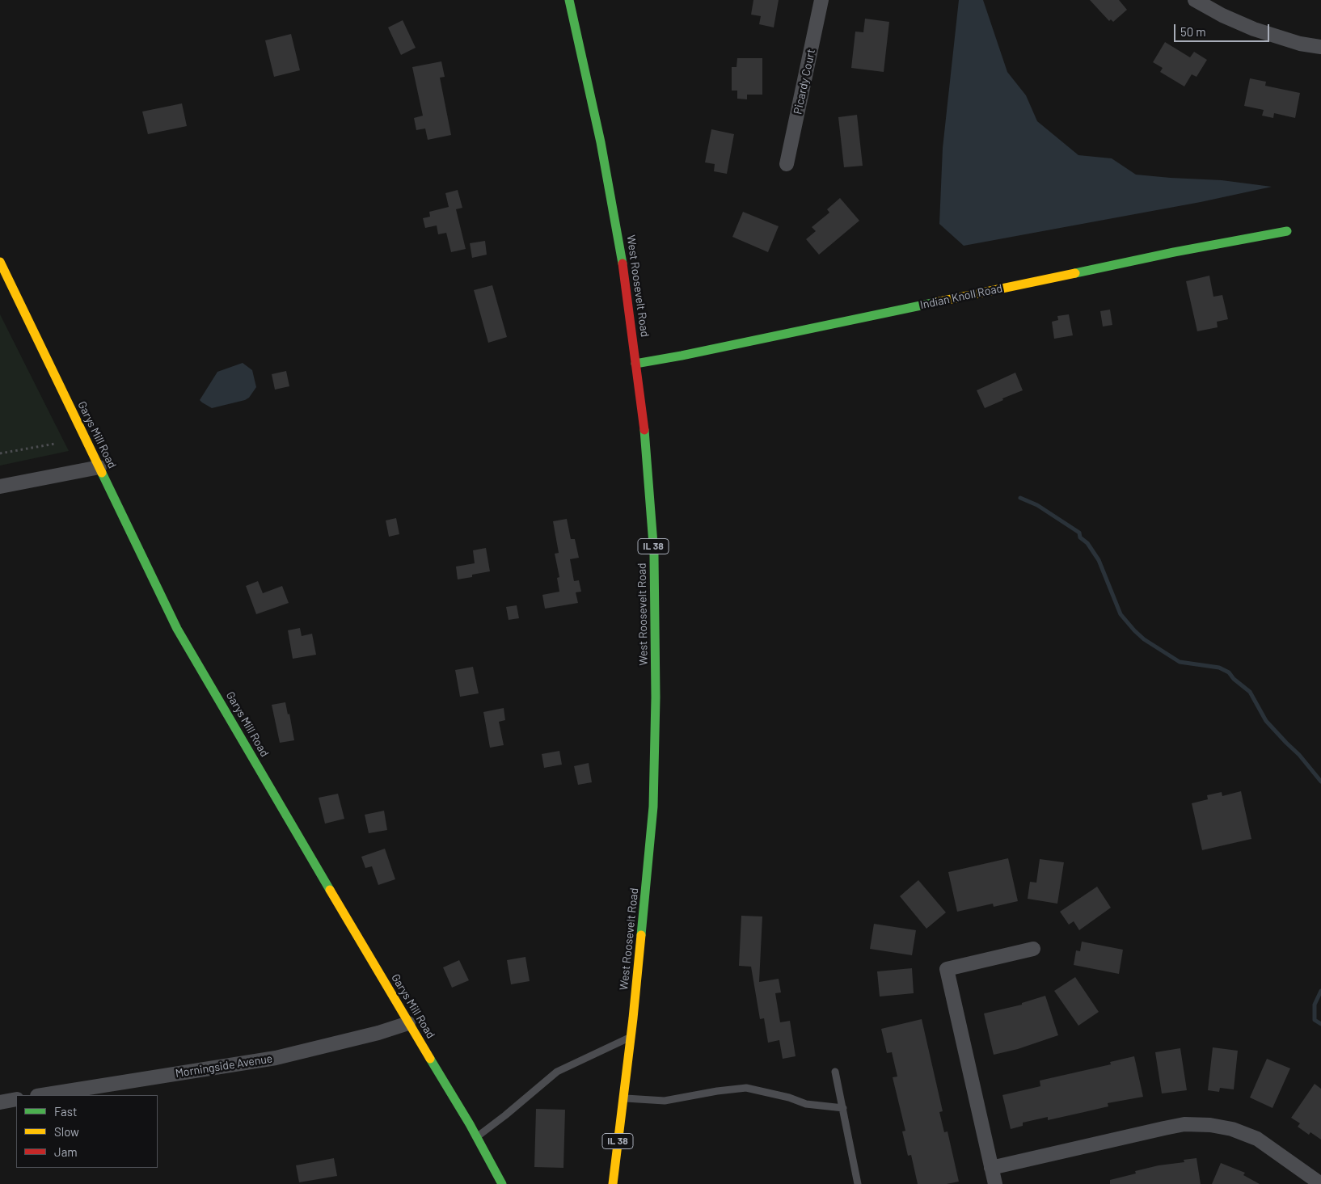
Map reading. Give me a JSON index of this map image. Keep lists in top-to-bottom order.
{
  "streets": {
    "street": [
      "Picardy Court",
      "West Roosevelt Road",
      "Indian Knoll Road",
      "Garys Mill Road",
      "IL 38",
      "Morningside Avenue"
    ]
  },
  "crossings": [
    ["West Roosevelt Road", "Indian Knoll Road"],
    ["Garys Mill Road", "Morningside Avenue"]
  ],
  "legend": ["Fast", "Slow", "Jam"],
  "scale_bar": "50 m"
}
